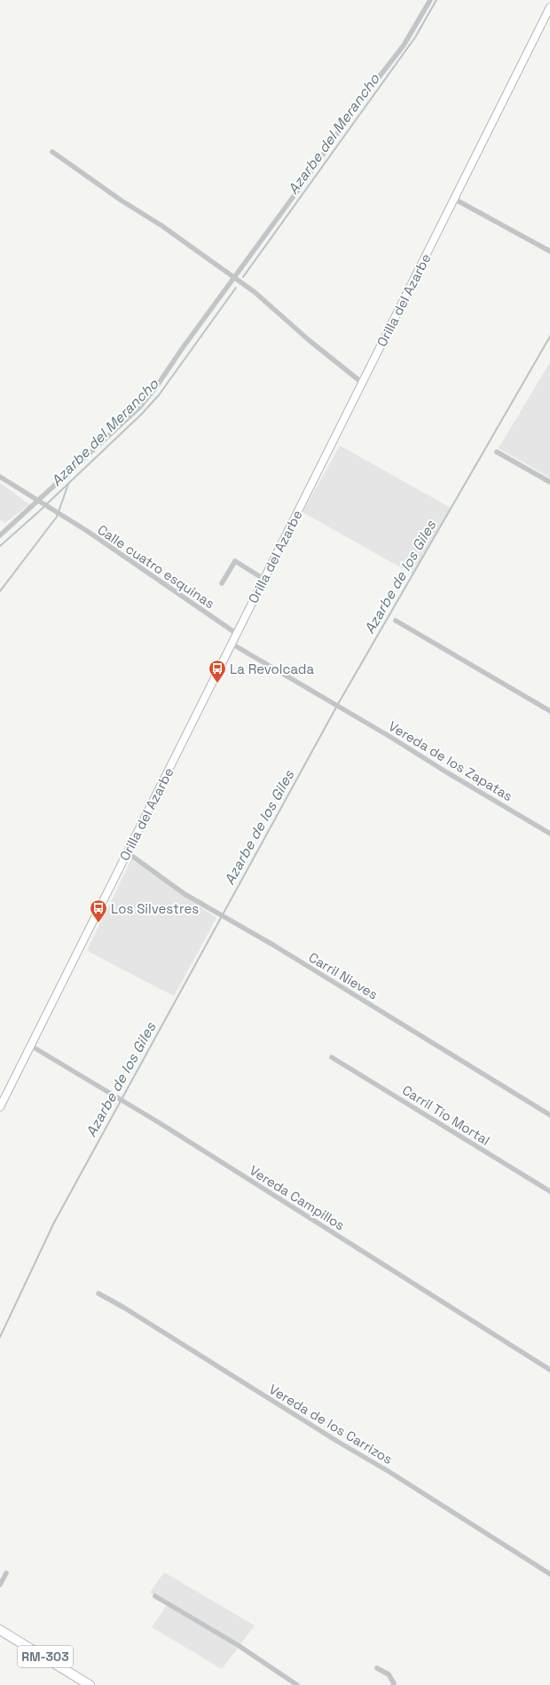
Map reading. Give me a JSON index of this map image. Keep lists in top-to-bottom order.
{
  "streets": {
    "highway": ["RM-303"],
    "street": [
      "Orilla del Azarbe",
      "Calle cuatro esquinas",
      "Vereda de los Zapatas",
      "Carril Nieves",
      "Carril Tio Mortal",
      "Vereda Campillos",
      "Vereda de los Carrizos"
    ]
  },
  "crossings": [
    ["Orilla del Azarbe", "Calle cuatro esquinas"],
    ["Orilla del Azarbe", "Vereda de los Zapatas"],
    ["Orilla del Azarbe", "Carril Nieves"],
    ["Orilla del Azarbe", "Vereda Campillos"]
  ],
  "water": ["Azarbe del Merancho", "Azarbe de los Giles"],
  "places": {
    "bus stop": ["La Revolcada", "Los Silvestres"]
  }
}
